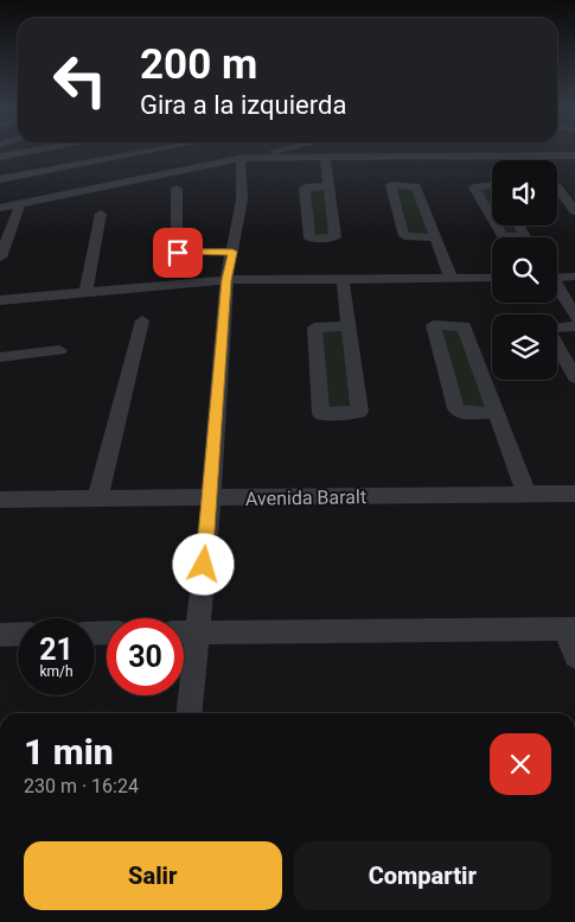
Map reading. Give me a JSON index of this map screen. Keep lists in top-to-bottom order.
{
  "streets": {
    "street": ["Avenida Baralt"]
  },
  "page": {
    "turn": ["200 m", "Gira a la izquierda"],
    "speed": "21 km/h",
    "limit": "30",
    "heading": ["1 min", "230 m · 16:24"],
    "buttons": ["Salir", "Compartir"]
  }
}
